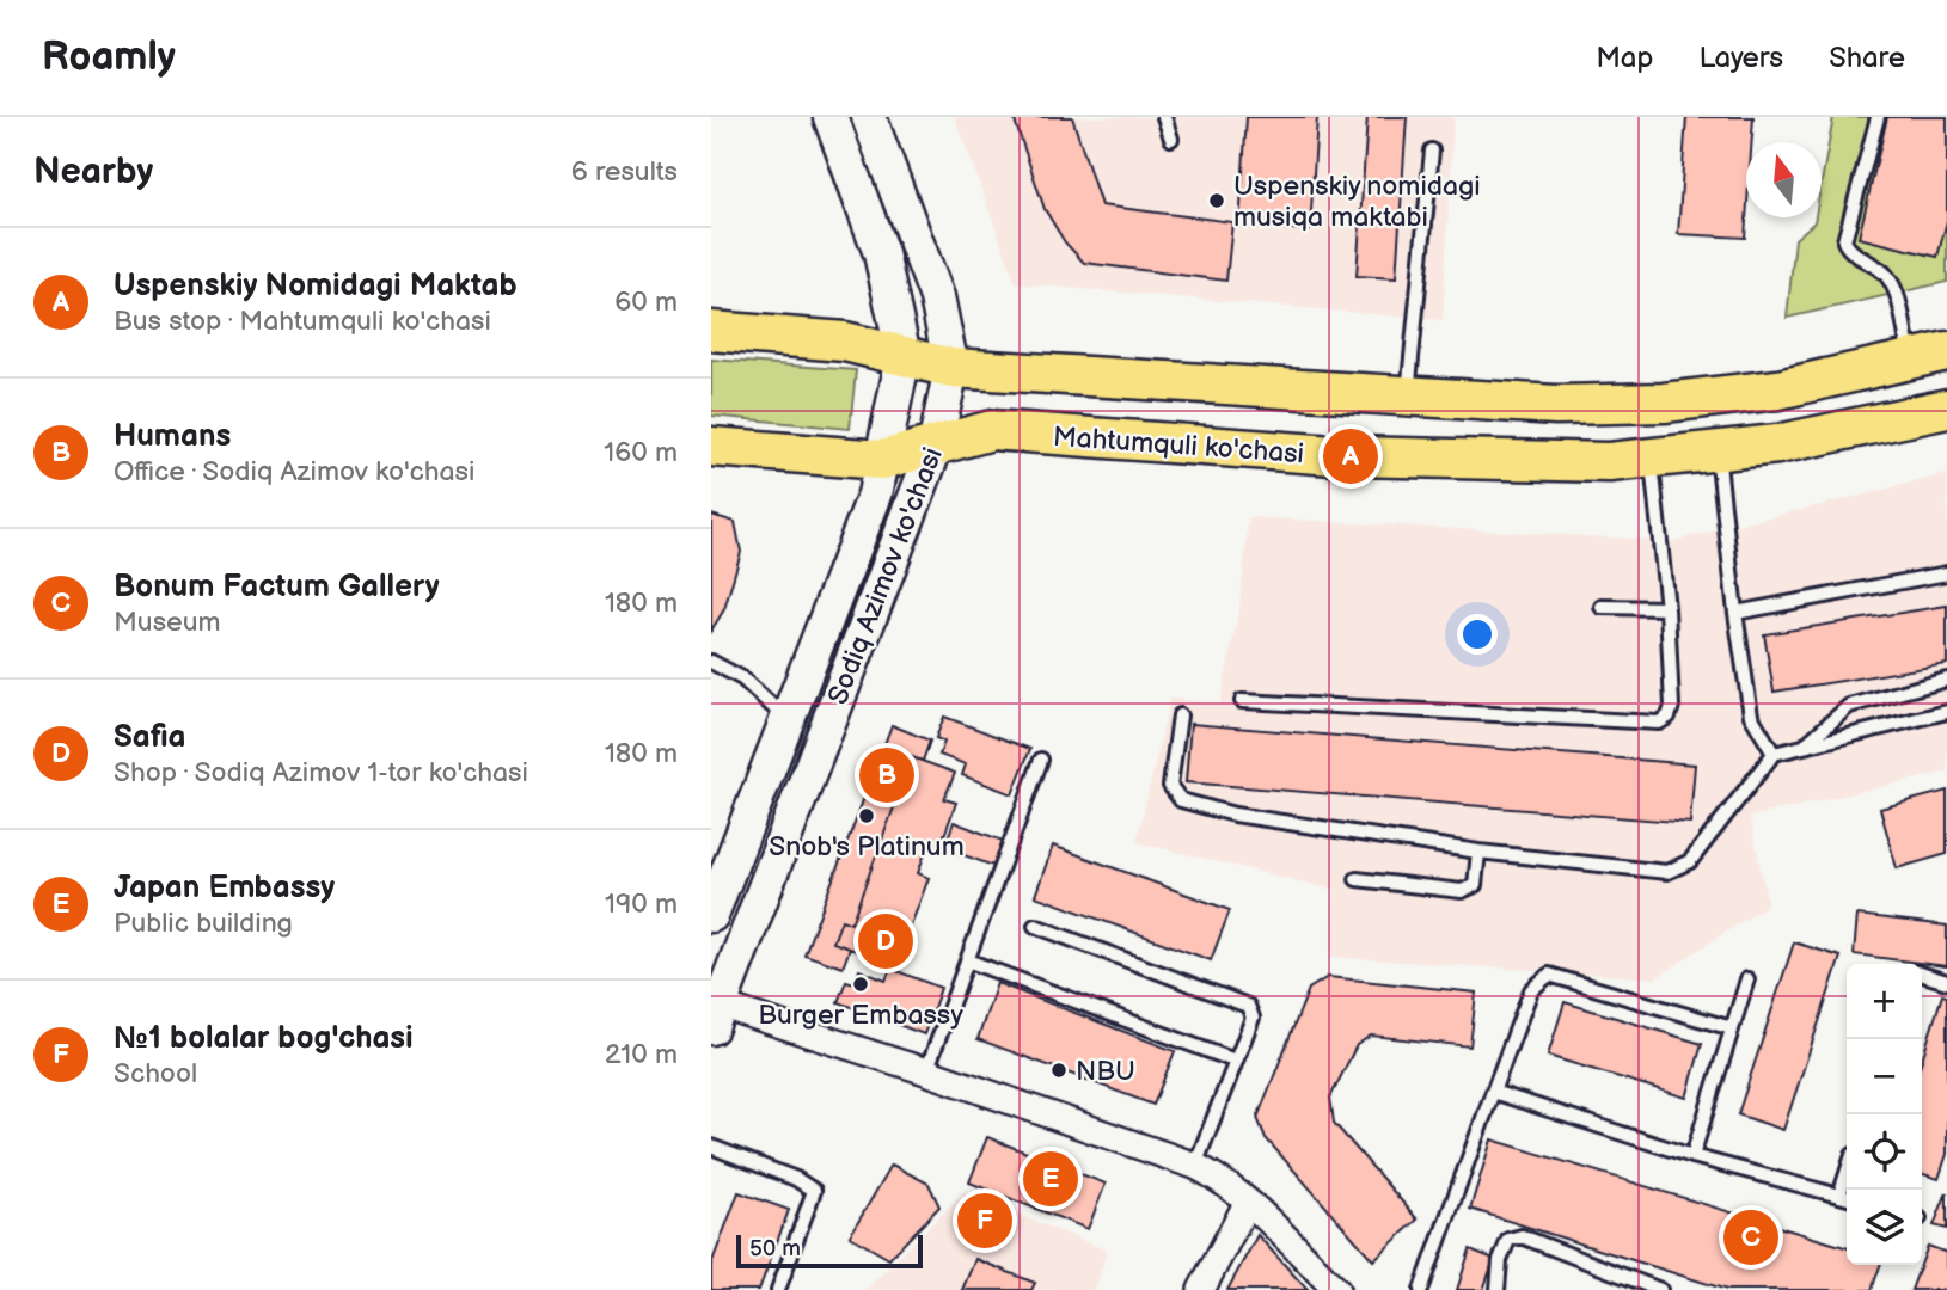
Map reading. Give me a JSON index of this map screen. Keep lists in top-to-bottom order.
{
  "streets": {
    "main road": ["Mahtumquli ko'chasi", "Sodiq Azimov ko'chasi"]
  },
  "crossings": [
    ["Mahtumquli ko'chasi", "Sodiq Azimov ko'chasi"]
  ],
  "places": [
    "Uspenskiy nomidagi musiqa maktabi",
    "Snob's Platinum",
    "Burger Embassy",
    "NBU"
  ],
  "scale_bar": "50 m",
  "north": "top",
  "page": {
    "header": "Roamly",
    "nav": ["Map", "Layers", "Share"],
    "heading": ["Nearby", "6 results"],
    "list": [
      {
        "mark": "A",
        "name": "Uspenskiy Nomidagi Maktab",
        "note": "Bus stop · Mahtumquli ko'chasi",
        "value": "60 m"
      },
      {
        "mark": "B",
        "name": "Humans",
        "note": "Office · Sodiq Azimov ko'chasi",
        "value": "160 m"
      },
      {
        "mark": "C",
        "name": "Bonum Factum Gallery",
        "note": "Museum",
        "value": "180 m"
      },
      {
        "mark": "D",
        "name": "Safia",
        "note": "Shop · Sodiq Azimov 1-tor ko'chasi",
        "value": "180 m"
      },
      {
        "mark": "E",
        "name": "Japan Еmbassy",
        "note": "Public building",
        "value": "190 m"
      },
      {
        "mark": "F",
        "name": "№1 bolalar bog'chasi",
        "note": "School",
        "value": "210 m"
      }
    ],
    "pins": [
      "A",
      "B",
      "D",
      "E",
      "F",
      "C"
    ],
    "map_buttons": ["+", "−"],
    "scale": "50 m"
  }
}
